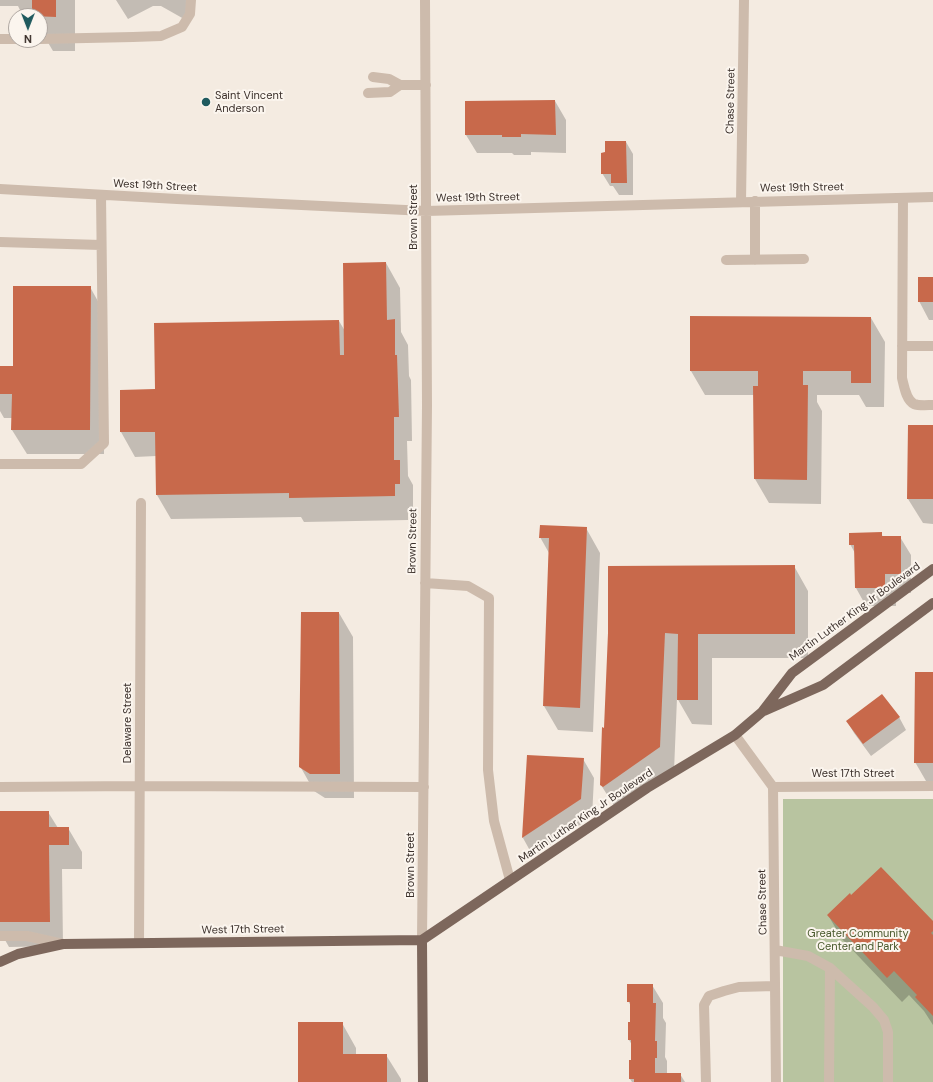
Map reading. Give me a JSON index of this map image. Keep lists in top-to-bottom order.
{
  "streets": {
    "main road": ["Brown Street", "Martin Luther King Jr Boulevard", "West 17th Street"],
    "street": ["Chase Street", "West 19th Street", "Delaware Street"]
  },
  "crossings": [
    ["Chase Street", "West 19th Street"],
    ["Chase Street", "West 17th Street"],
    ["West 19th Street", "Brown Street"],
    ["Brown Street", "Martin Luther King Jr Boulevard"],
    ["Brown Street", "West 17th Street"],
    ["Martin Luther King Jr Boulevard", "West 17th Street"],
    ["Delaware Street", "West 17th Street"]
  ],
  "parks": ["Greater Community Center and Park"],
  "places": ["Saint Vincent Anderson"],
  "north": "bottom"
}
